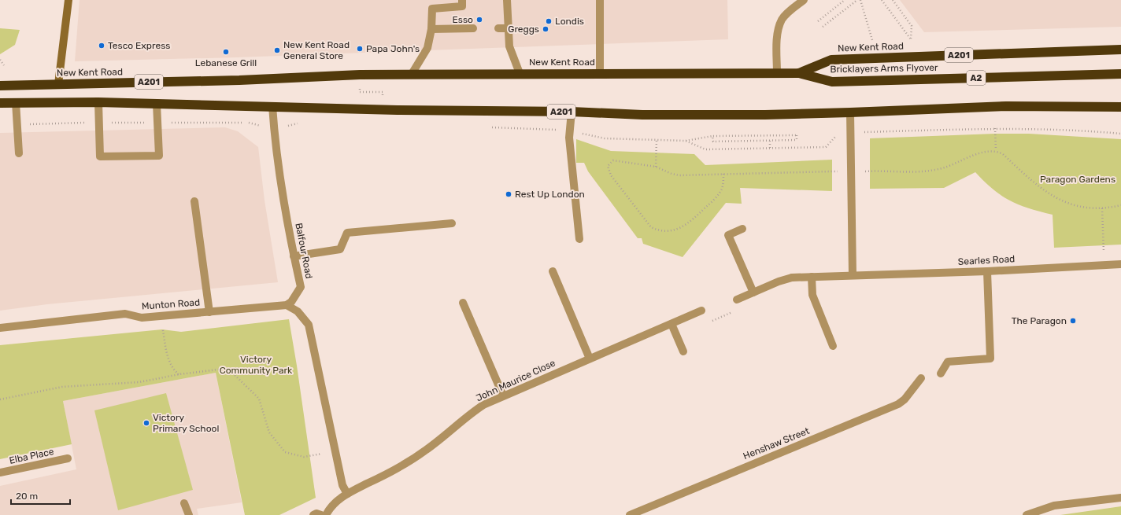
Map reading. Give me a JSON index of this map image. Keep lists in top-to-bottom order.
{
  "streets": {
    "highway": [
      "New Kent Road",
      "A201",
      "Bricklayers Arms Flyover",
      "A2"
    ],
    "street": [
      "Balfour Road",
      "Searles Road",
      "Munton Road",
      "John Maurice Close",
      "Henshaw Street",
      "Elba Place"
    ]
  },
  "crossings": [
    ["New Kent Road", "Bricklayers Arms Flyover"],
    ["A201", "Balfour Road"],
    ["Balfour Road", "Munton Road"]
  ],
  "parks": ["Paragon Gardens", "Victory Community Park"],
  "places": [
    "Esso",
    "Londis",
    "Greggs",
    "Tesco Express",
    "Papa John's",
    "New Kent Road General Store",
    "Lebanese Grill",
    "Rest Up London",
    "The Paragon",
    "Victory Primary School"
  ],
  "scale_bar": "20 m"
}
